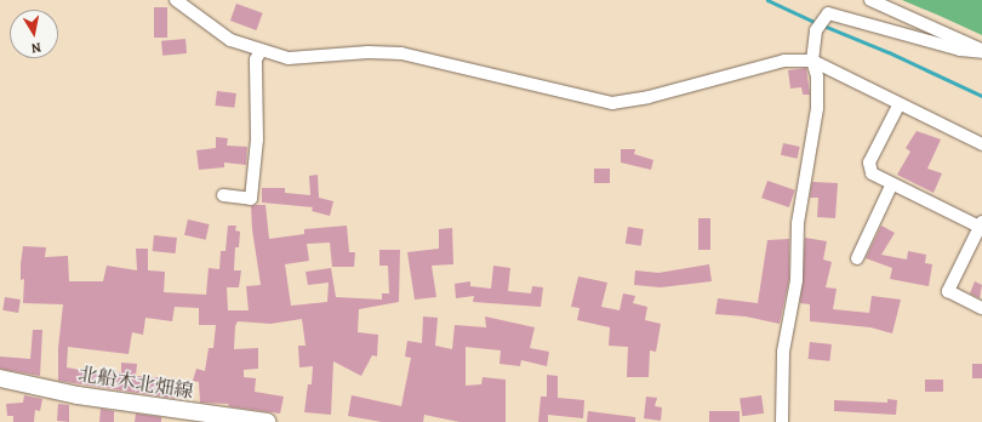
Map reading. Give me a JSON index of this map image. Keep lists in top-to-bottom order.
{
  "streets": {
    "main road": ["北船木北畑線"]
  },
  "north": "bottom"
}
